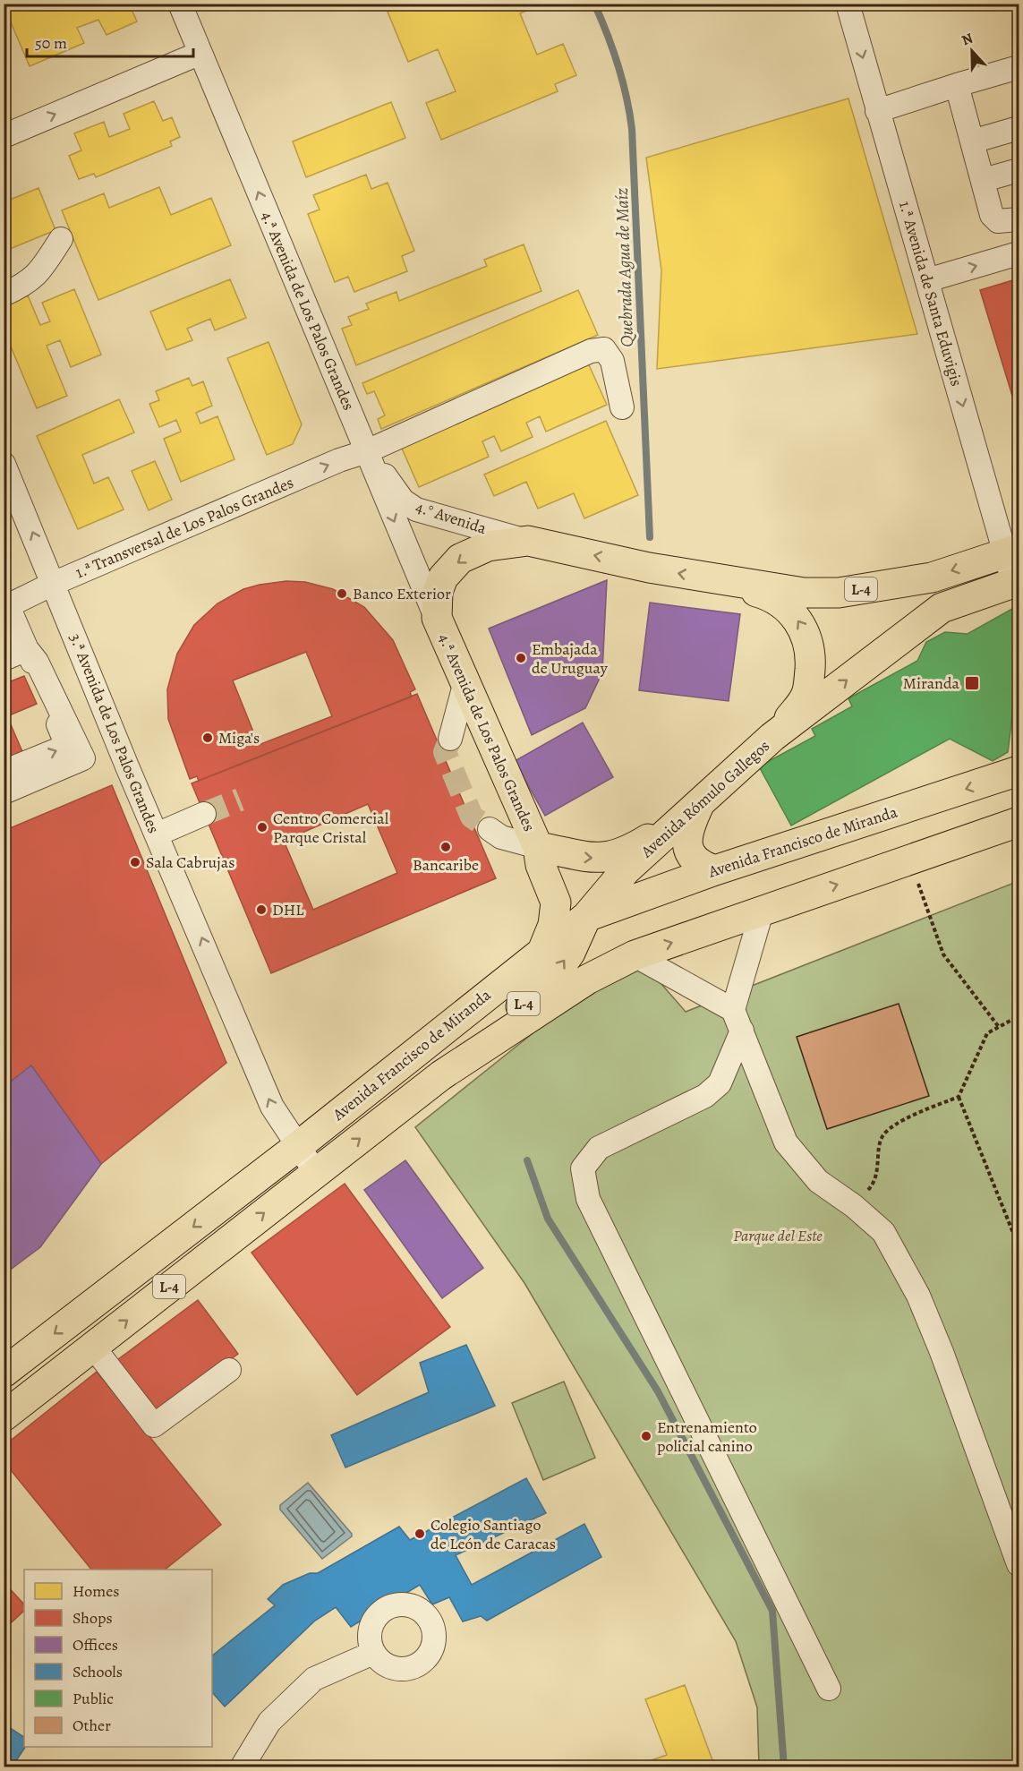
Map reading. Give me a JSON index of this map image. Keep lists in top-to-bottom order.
{
  "streets": {
    "main road": [
      "4.ª Avenida de Los Palos Grandes",
      "L-4",
      "Avenida Rómulo Gallegos",
      "Avenida Francisco de Miranda"
    ],
    "street": [
      "1.ª Avenida de Santa Eduvigis",
      "4.° Avenida",
      "1.ª Transversal de Los Palos Grandes",
      "3.ª Avenida de Los Palos Grandes"
    ]
  },
  "crossings": [
    ["1.ª Avenida de Santa Eduvigis", "L-4"],
    ["1.ª Avenida de Santa Eduvigis", "Avenida Rómulo Gallegos"],
    ["4.ª Avenida de Los Palos Grandes", "4.° Avenida"],
    ["4.ª Avenida de Los Palos Grandes", "1.ª Transversal de Los Palos Grandes"],
    ["4.ª Avenida de Los Palos Grandes", "L-4"],
    ["4.° Avenida", "1.ª Transversal de Los Palos Grandes"],
    ["4.° Avenida", "L-4"],
    ["1.ª Transversal de Los Palos Grandes", "3.ª Avenida de Los Palos Grandes"],
    ["L-4", "Avenida Rómulo Gallegos"],
    ["L-4", "Avenida Francisco de Miranda"],
    ["3.ª Avenida de Los Palos Grandes", "Avenida Francisco de Miranda"],
    ["Avenida Rómulo Gallegos", "Avenida Francisco de Miranda"]
  ],
  "one_way": [
    "1.ª Avenida de Santa Eduvigis",
    "1.ª Transversal de Los Palos Grandes",
    "3.ª Avenida de Los Palos Grandes",
    "Avenida Rómulo Gallegos"
  ],
  "water": ["Quebrada Agua de Maíz"],
  "parks": ["Parque del Este"],
  "places": {
    "other": [
      "Banco Exterior",
      "Embajada de Uruguay",
      "Miga's",
      "Centro Comercial Parque Cristal",
      "Bancaribe",
      "Sala Cabrujas",
      "DHL",
      "Entrenamiento policial canino",
      "Colegio Santiago de León de Caracas"
    ],
    "transit": ["Miranda"]
  },
  "legend": [
    "Homes",
    "Shops",
    "Offices",
    "Schools",
    "Public",
    "Other"
  ],
  "scale_bar": "50 m",
  "north": "top"
}
